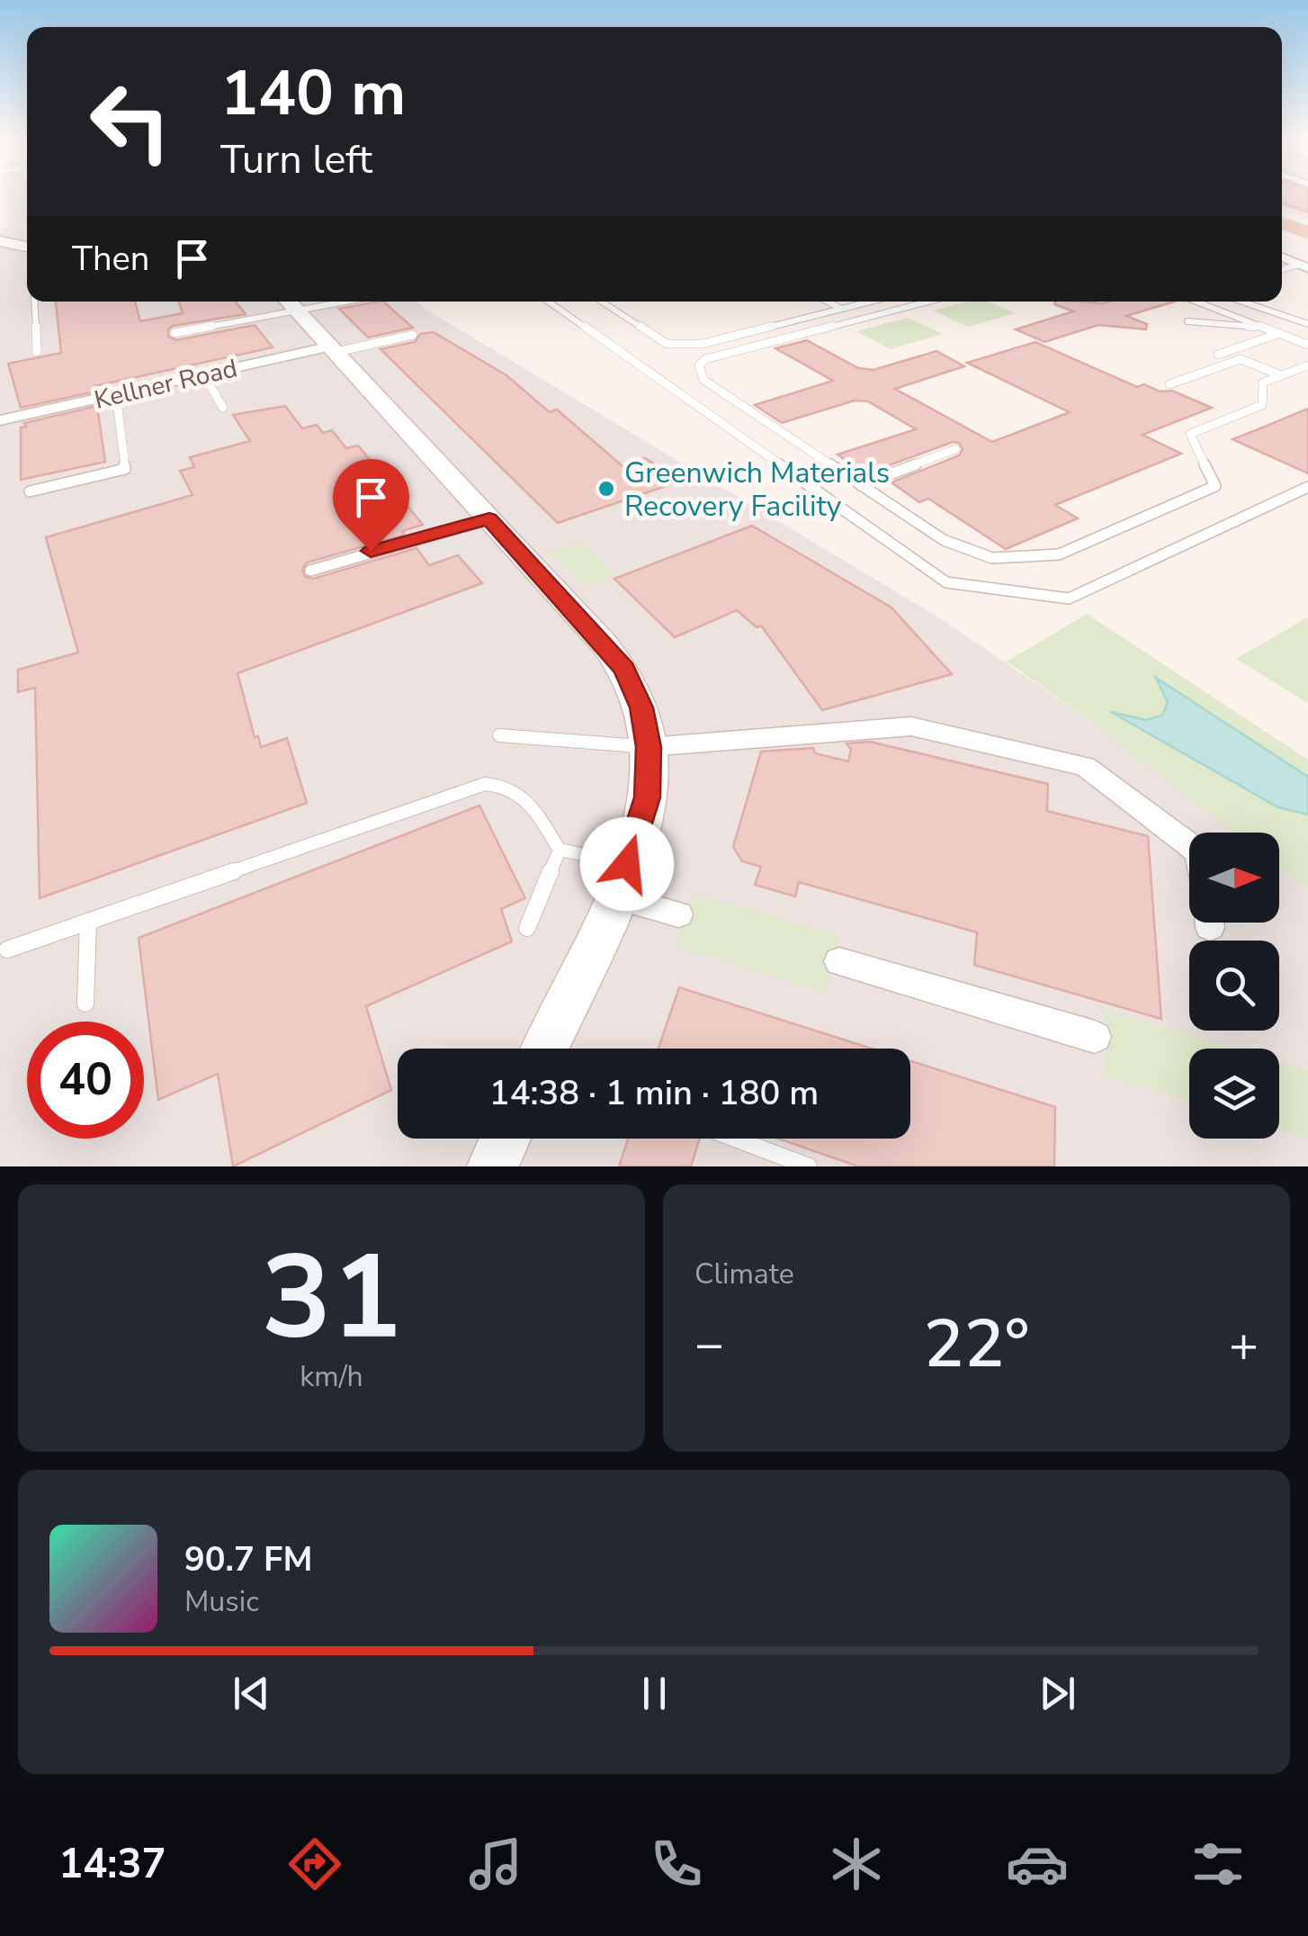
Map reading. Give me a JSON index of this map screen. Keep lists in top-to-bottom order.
{
  "streets": {
    "street": ["Kellner Road"]
  },
  "places": ["Greenwich Materials Recovery Facility"],
  "north": "right",
  "page": {
    "turn": ["140 m", "Turn left"],
    "then": "Then",
    "limit": "40",
    "trip": "14:38 · 1 min · 180 m",
    "tile": [
      ["31", "km/h"],
      "Climate"
    ],
    "heat": ["−", "22°", "+"],
    "song": ["90.7 FM", "Music"],
    "tabs": "14:37"
  }
}
